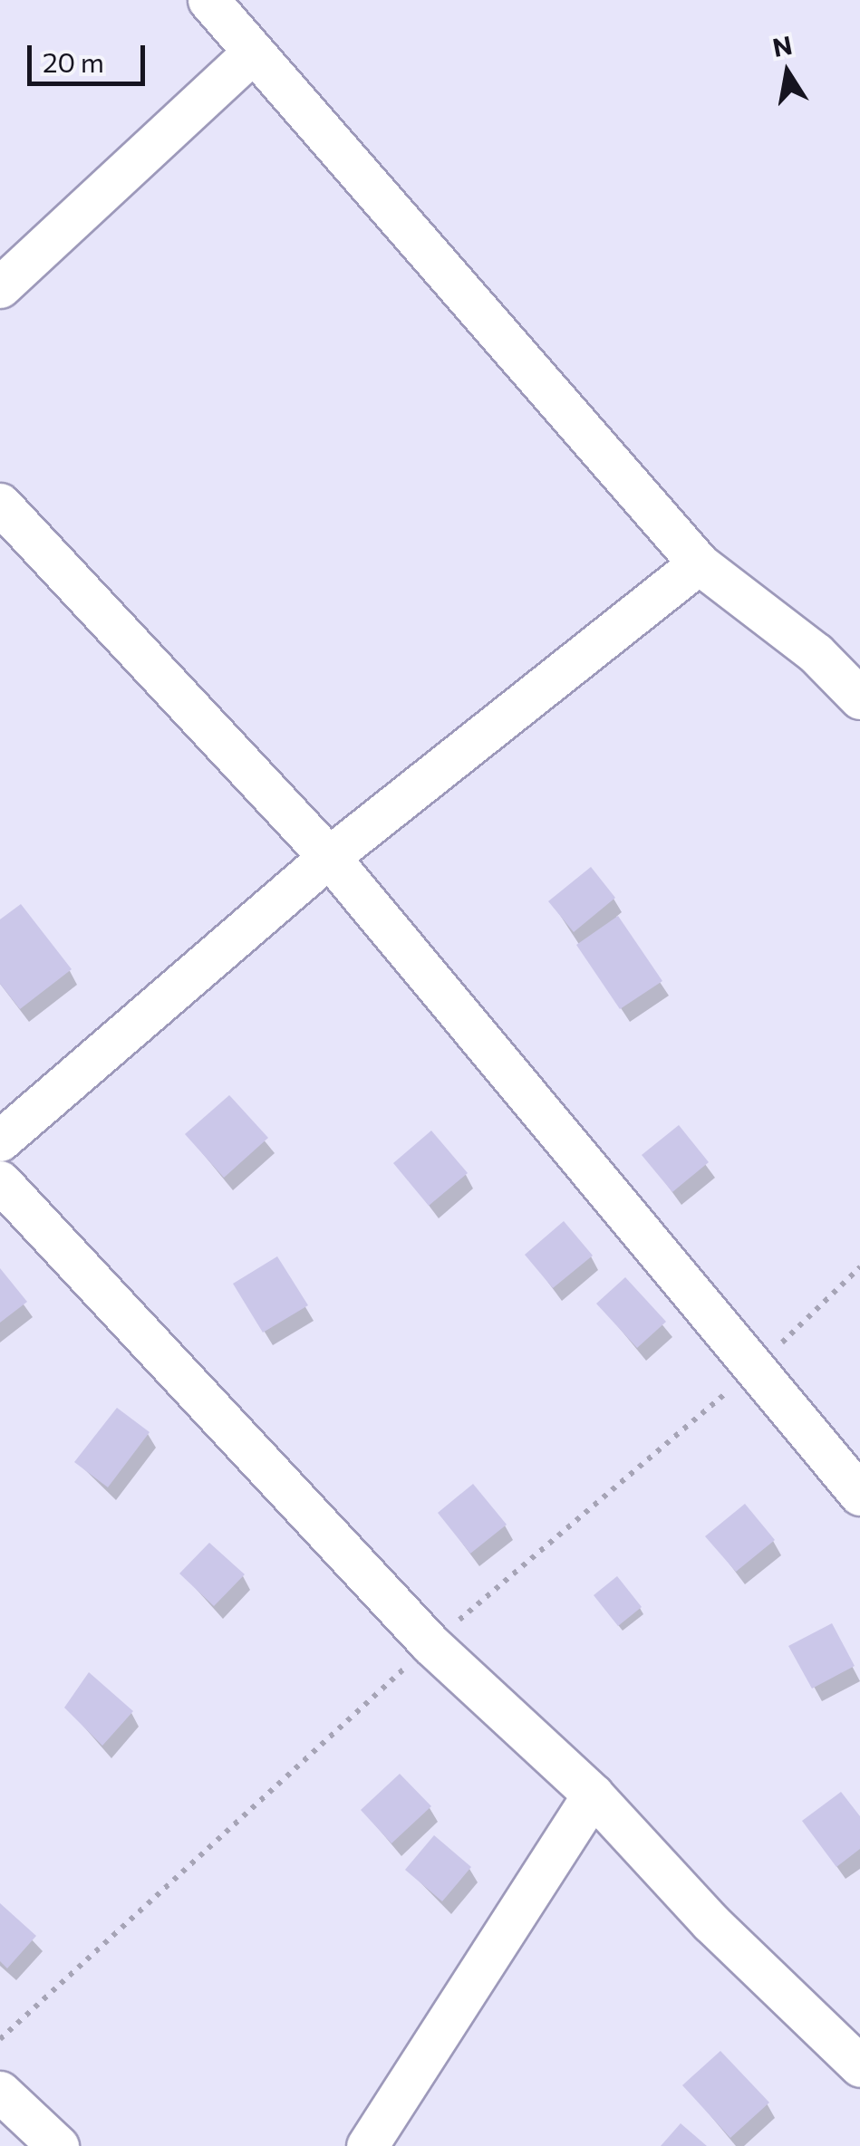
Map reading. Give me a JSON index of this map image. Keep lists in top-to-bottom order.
{
  "scale_bar": "20 m",
  "north": "top"
}
